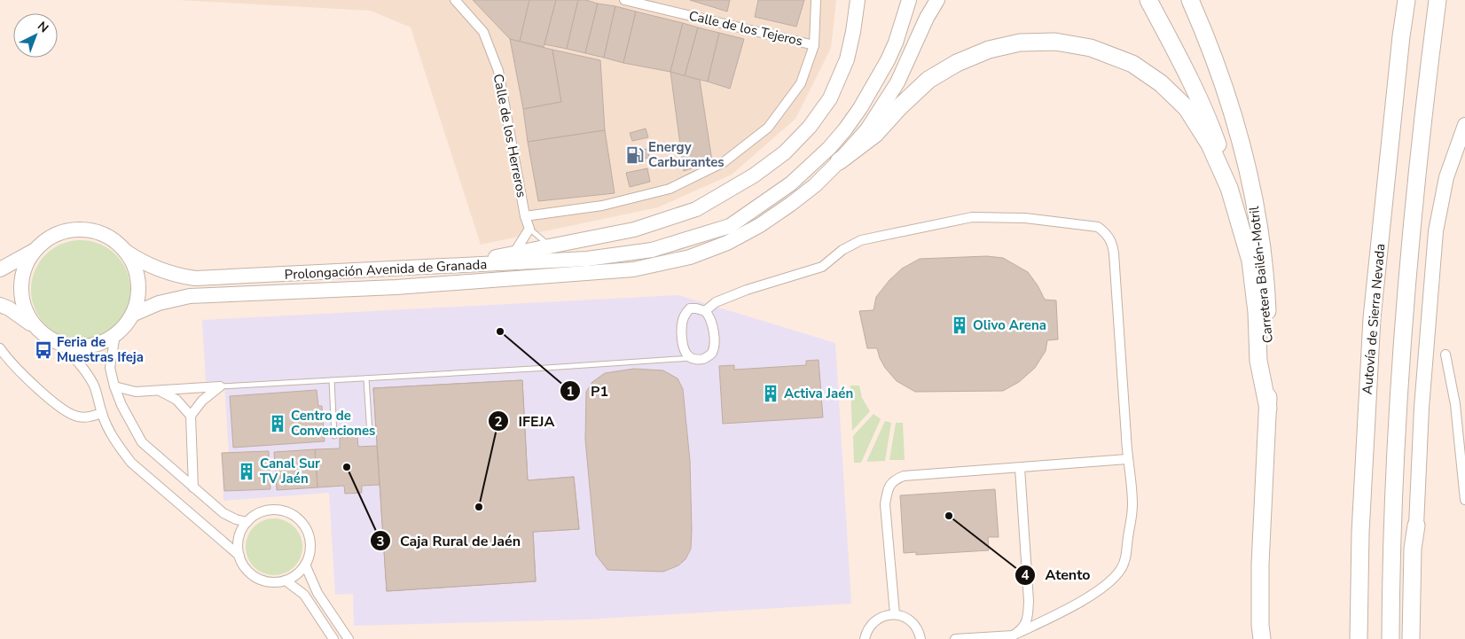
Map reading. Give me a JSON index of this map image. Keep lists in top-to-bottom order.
{
  "streets": {
    "highway": ["Carretera Bailén-Motril", "Autovía de Sierra Nevada"],
    "main road": ["Prolongación Avenida de Granada"],
    "street": ["Calle de los Tejeros", "Calle de los Herreros"]
  },
  "places": {
    "fuel station": ["Energy Carburantes"],
    "building": [
      "Olivo Arena",
      "Activa Jaén",
      "Centro de Convenciones",
      "Canal Sur TV Jaén"
    ],
    "other": [
      "P1",
      "Caja Rural de Jaén",
      "IFEJA",
      "Atento"
    ],
    "bus stop": ["Feria de Muestras Ifeja"]
  },
  "north": "top right"
}
